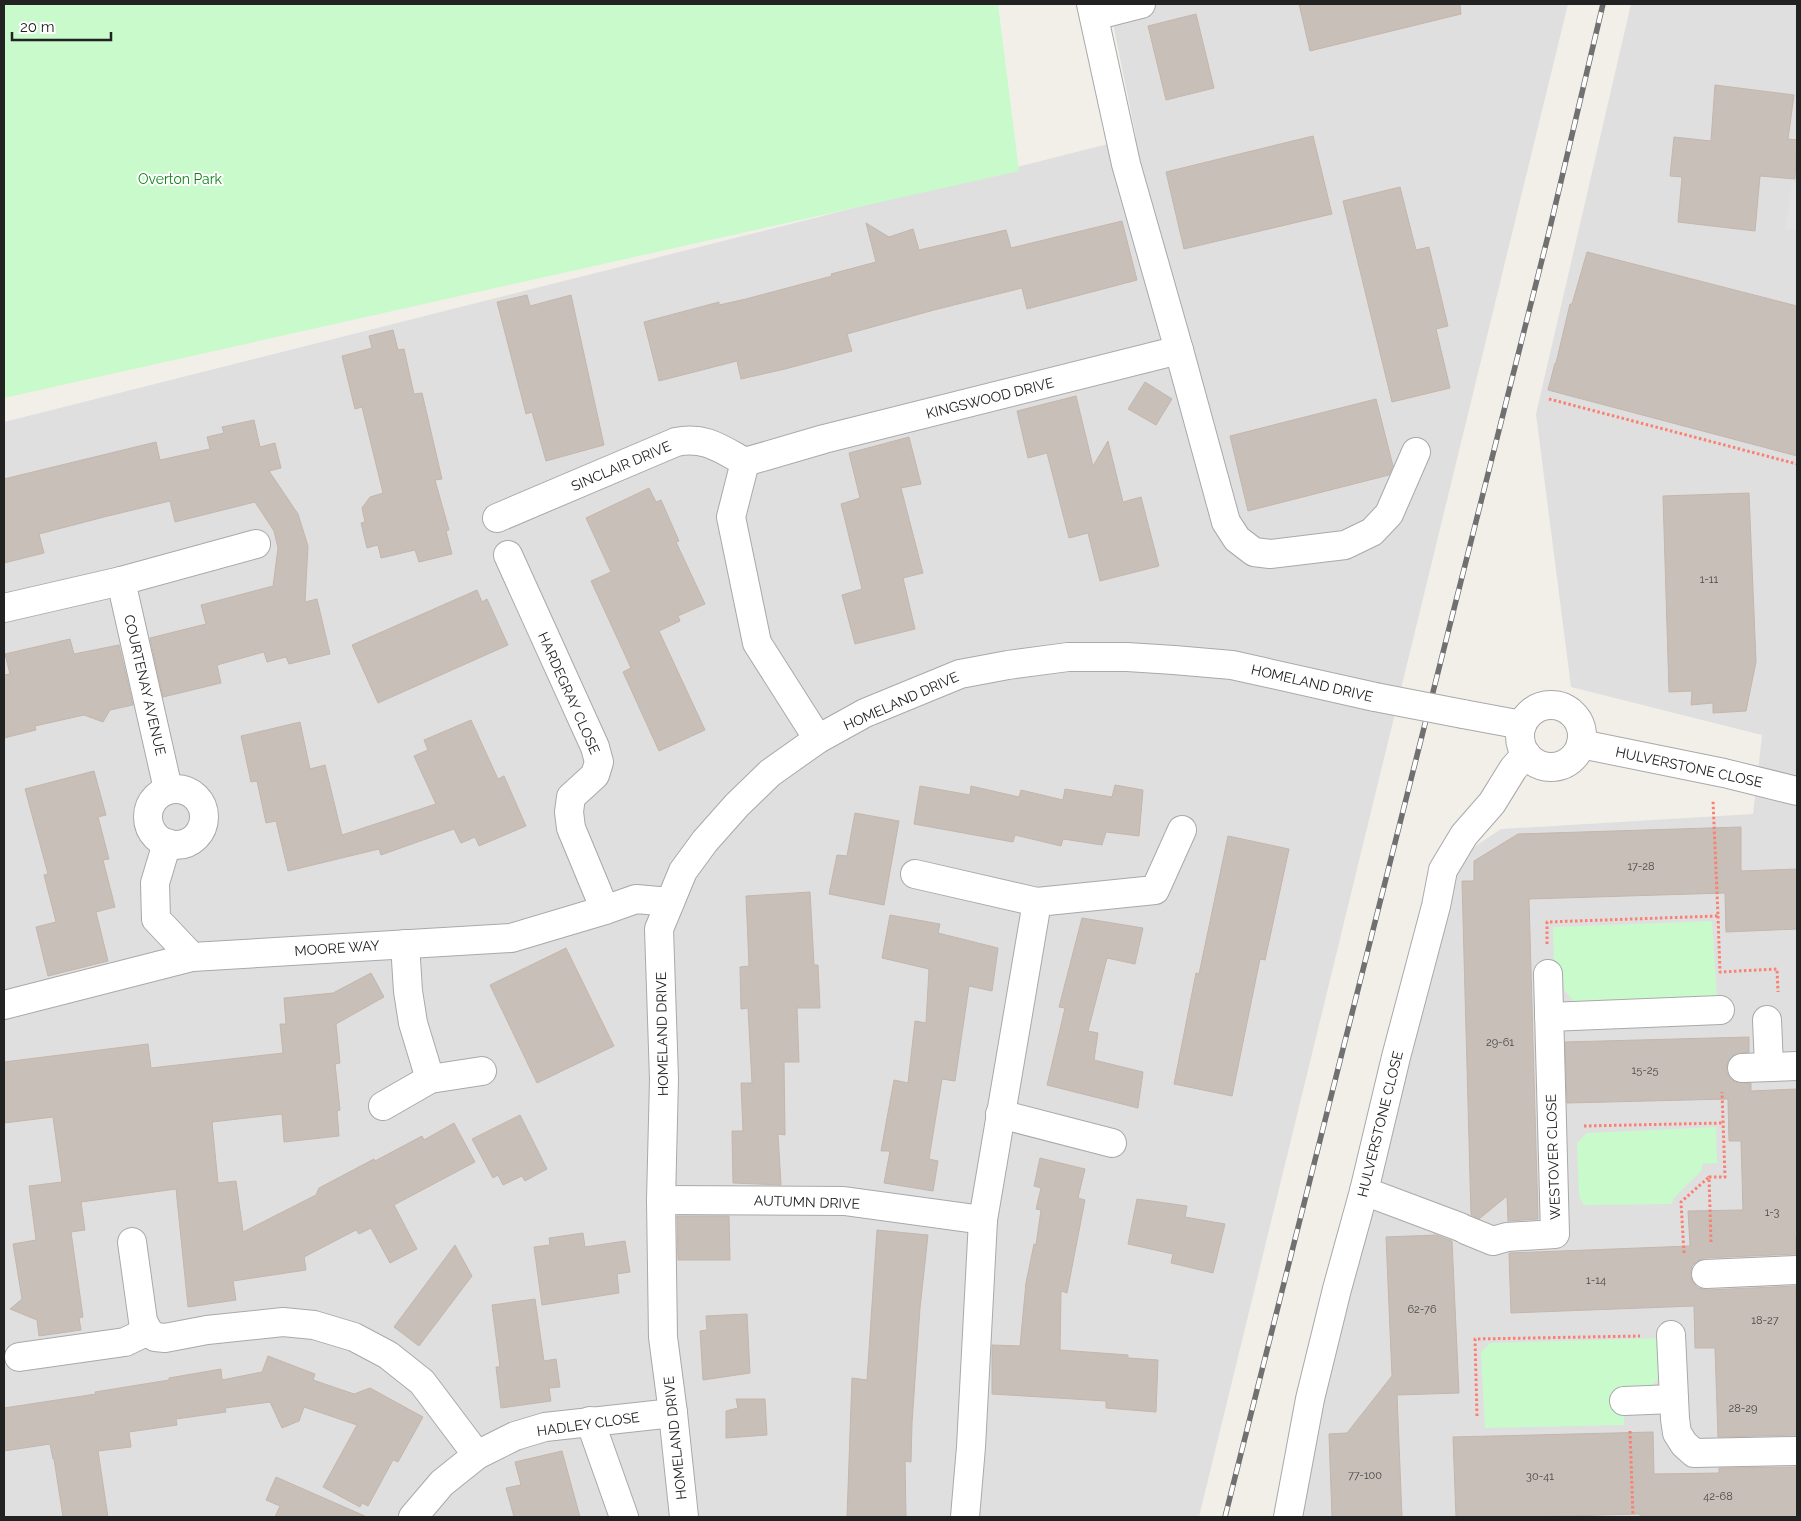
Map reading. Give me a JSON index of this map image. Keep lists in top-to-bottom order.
{
  "streets": {
    "street": [
      "KINGSWOOD DRIVE",
      "SINCLAIR DRIVE",
      "HOMELAND DRIVE",
      "COURTENAY AVENUE",
      "HARDEGRAY CLOSE",
      "HULVERSTONE CLOSE",
      "MOORE WAY",
      "WESTOVER CLOSE",
      "AUTUMN DRIVE",
      "HADLEY CLOSE"
    ]
  },
  "crossings": [
    ["KINGSWOOD DRIVE", "SINCLAIR DRIVE"],
    ["HOMELAND DRIVE", "HULVERSTONE CLOSE"],
    ["HOMELAND DRIVE", "MOORE WAY"],
    ["HOMELAND DRIVE", "AUTUMN DRIVE"],
    ["HOMELAND DRIVE", "HADLEY CLOSE"],
    ["HARDEGRAY CLOSE", "MOORE WAY"],
    ["HULVERSTONE CLOSE", "WESTOVER CLOSE"]
  ],
  "parks": ["Overton Park"],
  "house_numbers": [
    "1-11",
    "17-28",
    "29-61",
    "15-25",
    "1-3",
    "1-14",
    "62-76",
    "18-27",
    "28-29",
    "77-100",
    "30-41",
    "42-68"
  ],
  "scale_bar": "20 m"
}
